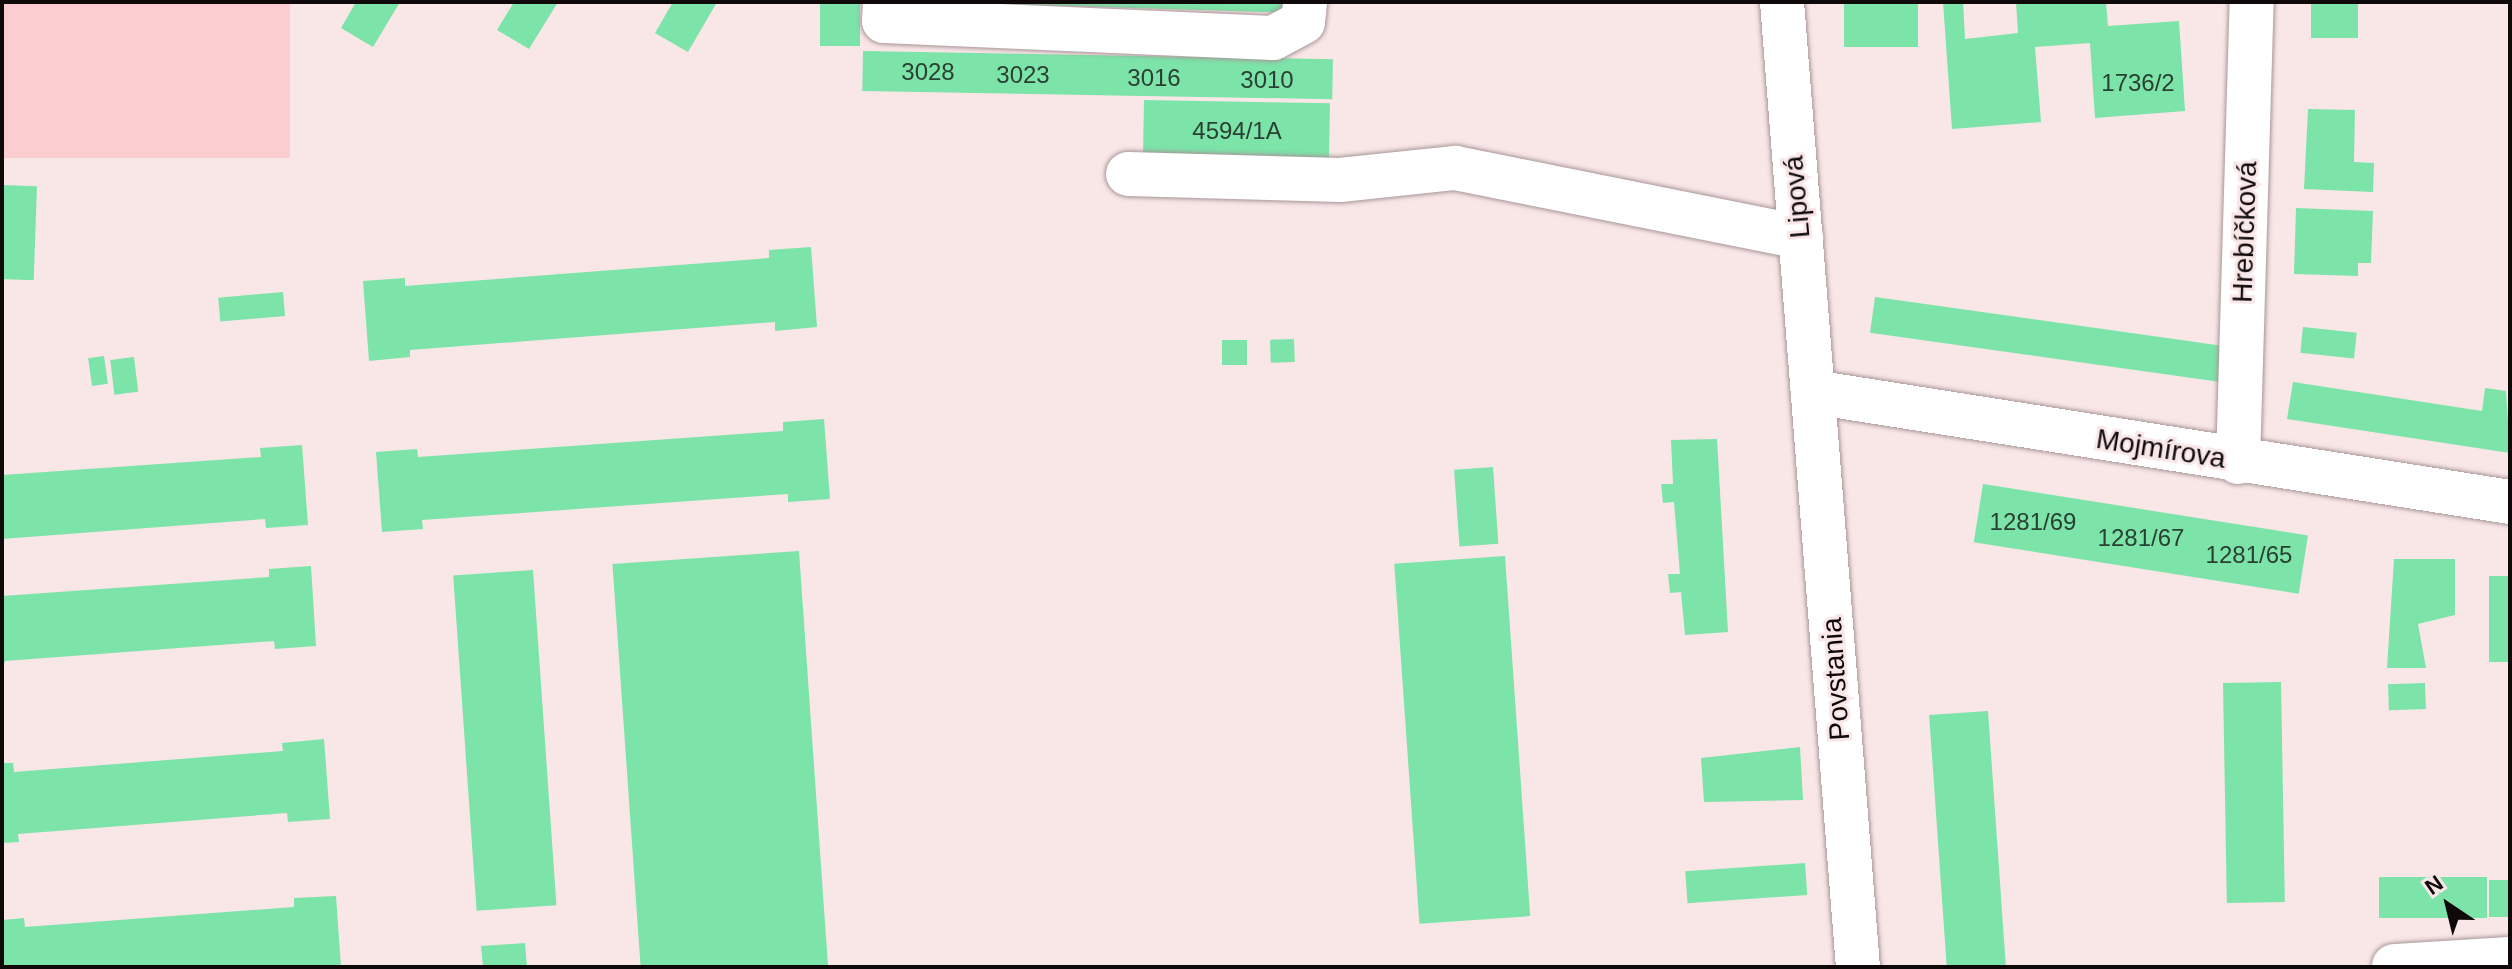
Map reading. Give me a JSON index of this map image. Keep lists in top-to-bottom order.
{
  "streets": {
    "street": [
      "Lipová",
      "Hrebíčková",
      "Mojmírova",
      "Povstania"
    ]
  },
  "crossings": [
    ["Lipová", "Mojmírova"],
    ["Lipová", "Povstania"],
    ["Hrebíčková", "Mojmírova"],
    ["Mojmírova", "Povstania"]
  ],
  "house_numbers": [
    "3028",
    "3023",
    "3016",
    "3010",
    "1736/2",
    "4594/1A",
    "1281/69",
    "1281/67",
    "1281/65"
  ],
  "north": "top left"
}
